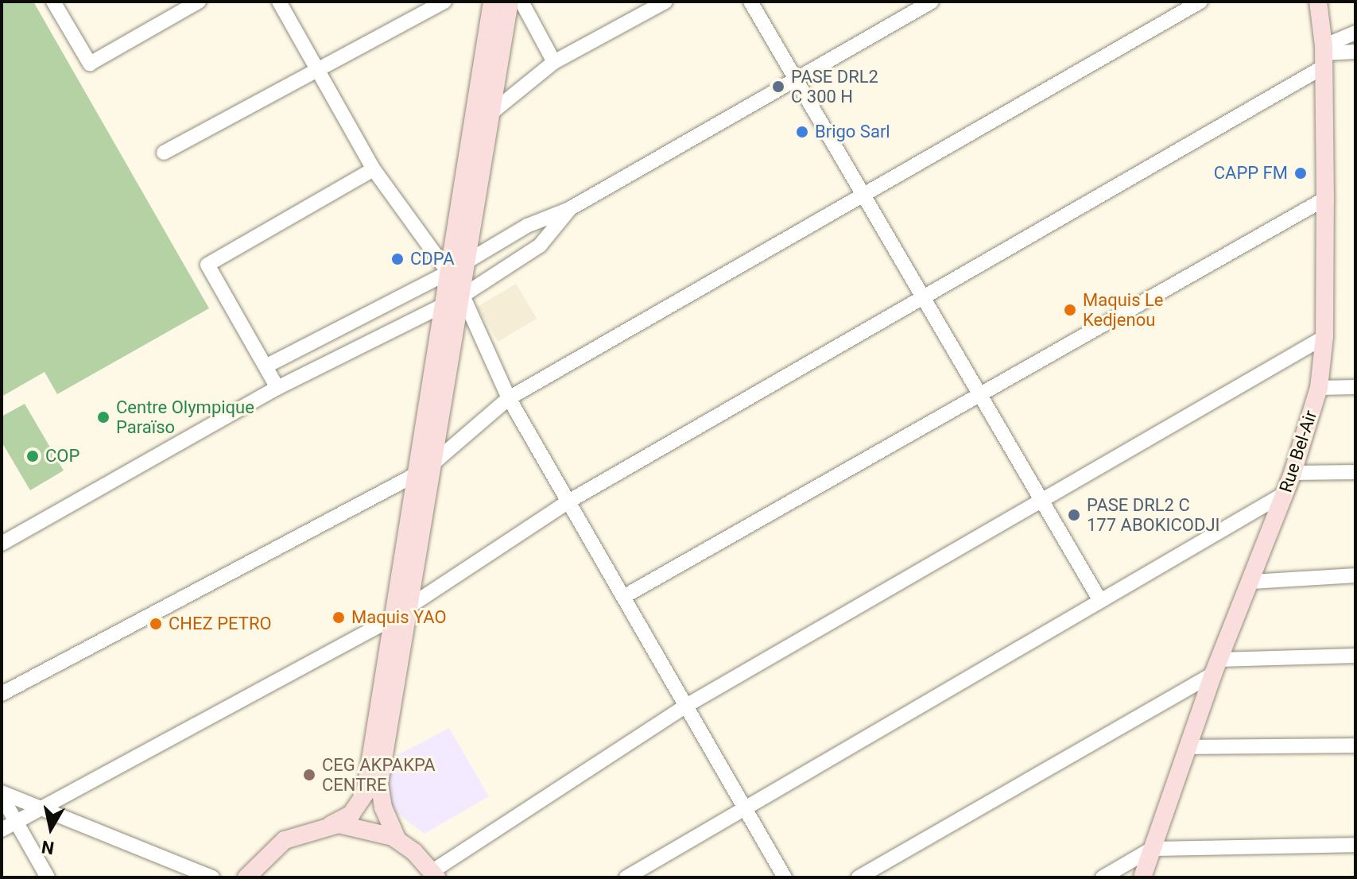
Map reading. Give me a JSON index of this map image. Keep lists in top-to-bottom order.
{
  "streets": {
    "main road": ["Rue Bel-Air"]
  },
  "places": [
    "PASE DRL2 C 300 H",
    "Brigo Sarl",
    "CAPP FM",
    "CDPA",
    "Maquis Le Kedjenou",
    "Centre Olympique Paraïso",
    "COP",
    "PASE DRL2 C 177 ABOKICODJI",
    "Maquis YAO",
    "CHEZ PETRO",
    "CEG AKPAKPA CENTRE"
  ],
  "north": "bottom"
}
